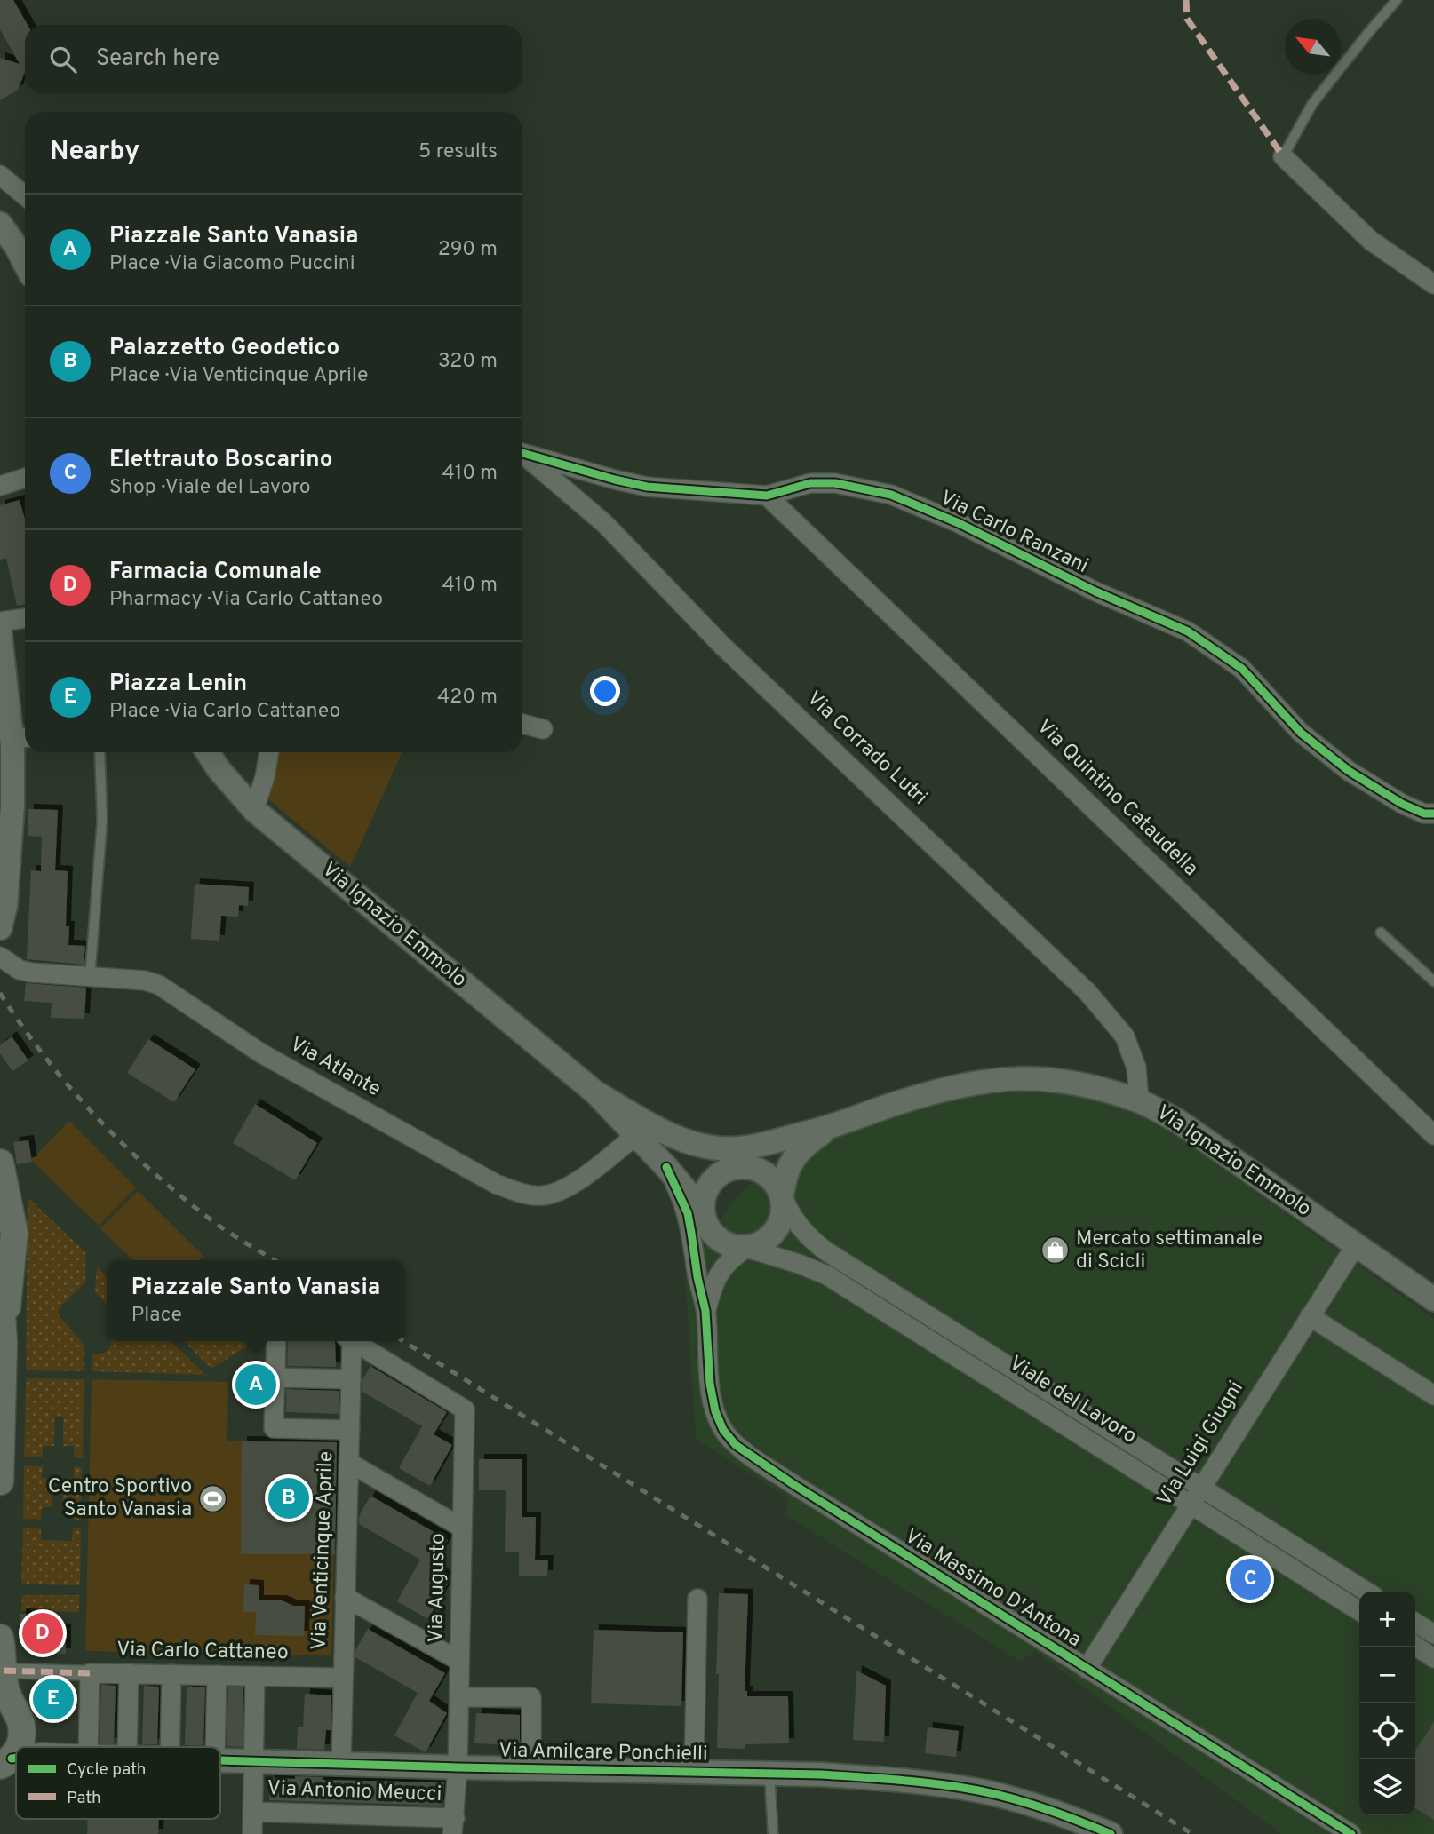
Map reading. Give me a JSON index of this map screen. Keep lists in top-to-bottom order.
{
  "streets": {
    "street": [
      "Via Carlo Ranzani",
      "Via Corrado Lutri",
      "Via Quintino Cataudella",
      "Via Ignazio Emmolo",
      "Via Atlante",
      "Viale del Lavoro",
      "Via Luigi Giugni",
      "Via Venticinque Aprile",
      "Via Augusto",
      "Via Massimo D'Antona",
      "Via Carlo Cattaneo",
      "Via Amilcare Ponchielli",
      "Via Antonio Meucci"
    ]
  },
  "crossings": [
    ["Via Carlo Ranzani", "Via Quintino Cataudella"],
    ["Via Corrado Lutri", "Via Ignazio Emmolo"],
    ["Via Ignazio Emmolo", "Via Luigi Giugni"],
    ["Viale del Lavoro", "Via Luigi Giugni"],
    ["Via Luigi Giugni", "Via Massimo D'Antona"],
    ["Via Venticinque Aprile", "Via Carlo Cattaneo"],
    ["Via Venticinque Aprile", "Via Amilcare Ponchielli"],
    ["Via Augusto", "Via Amilcare Ponchielli"],
    ["Via Augusto", "Via Antonio Meucci"]
  ],
  "places": {
    "shop": ["Mercato settimanale di Scicli"],
    "sports": ["Centro Sportivo Santo Vanasia"]
  },
  "legend": ["Cycle path", "Path"],
  "north": "top left",
  "page": {
    "search": "Search here",
    "heading": ["Nearby", "5 results"],
    "list": [
      {
        "mark": "A",
        "name": "Piazzale Santo Vanasia",
        "note": "Place · Via Giacomo Puccini",
        "value": "290 m"
      },
      {
        "mark": "B",
        "name": "Palazzetto Geodetico",
        "note": "Place · Via Venticinque Aprile",
        "value": "320 m"
      },
      {
        "mark": "C",
        "name": "Elettrauto Boscarino",
        "note": "Shop · Viale del Lavoro",
        "value": "410 m"
      },
      {
        "mark": "D",
        "name": "Farmacia Comunale",
        "note": "Pharmacy · Via Carlo Cattaneo",
        "value": "410 m"
      },
      {
        "mark": "E",
        "name": "Piazza Lenin",
        "note": "Place · Via Carlo Cattaneo",
        "value": "420 m"
      }
    ],
    "popup": ["Piazzale Santo Vanasia", "Place"],
    "pins": [
      "A",
      "B",
      "C",
      "D",
      "E"
    ],
    "map_buttons": ["+", "−"]
  }
}
